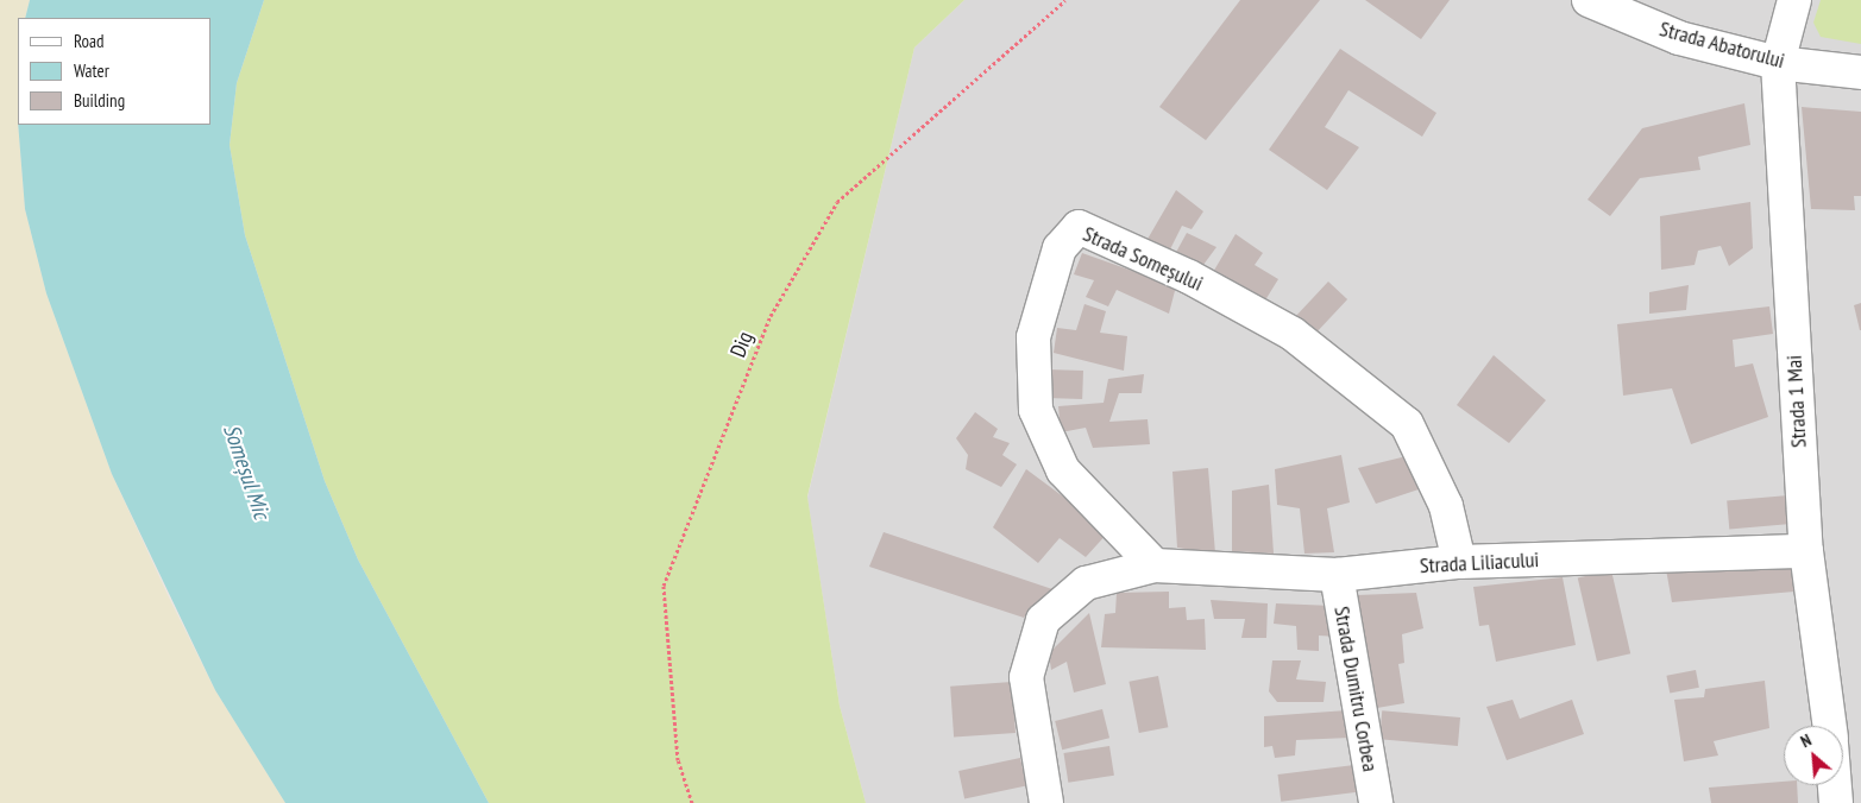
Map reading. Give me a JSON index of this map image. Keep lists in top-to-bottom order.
{
  "streets": {
    "street": [
      "Strada Abatorului",
      "Strada Someșului",
      "Strada 1 Mai",
      "Strada Liliacului",
      "Strada Dumitru Corbea"
    ],
    "path": ["Dig"]
  },
  "crossings": [
    ["Strada Abatorului", "Strada 1 Mai"],
    ["Strada Someșului", "Strada Liliacului"],
    ["Strada 1 Mai", "Strada Liliacului"],
    ["Strada Liliacului", "Strada Dumitru Corbea"]
  ],
  "water": ["Someșul Mic"],
  "legend": ["Road", "Water", "Building"],
  "north": "top left"
}
